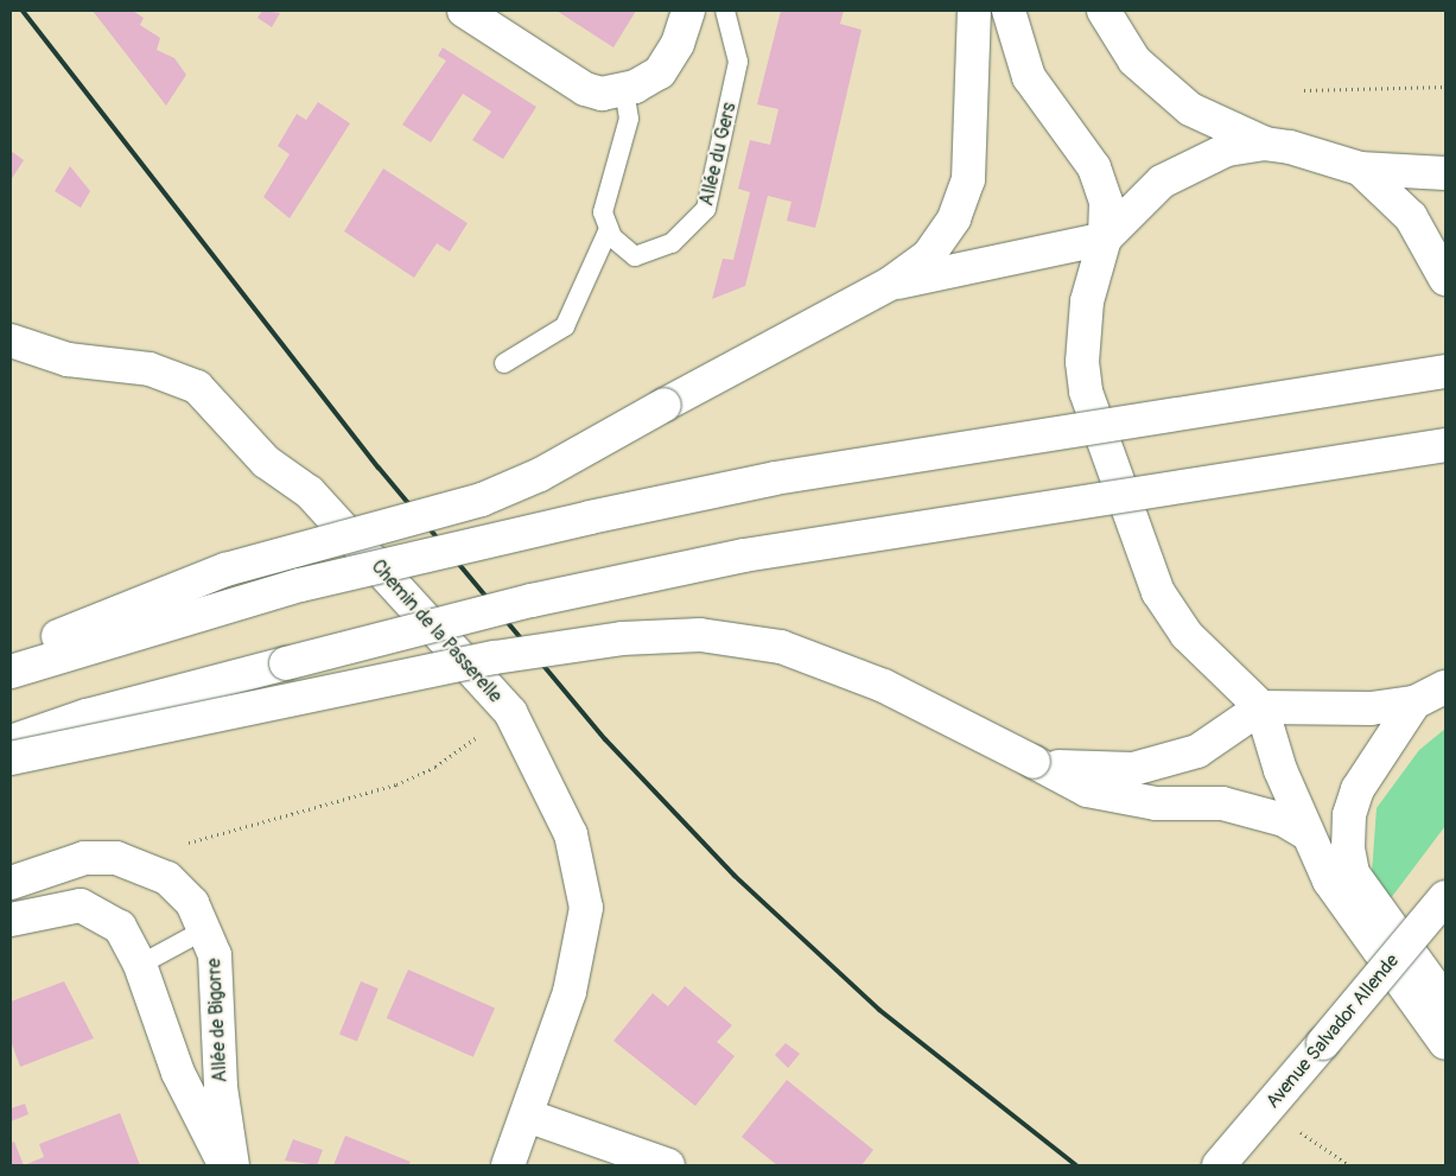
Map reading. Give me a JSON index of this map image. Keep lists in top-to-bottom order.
{
  "streets": {
    "main road": ["Chemin de la Passerelle", "Allée de Bigorre", "Avenue Salvador Allende"],
    "lane": ["Allée du Gers"]
  }
}
